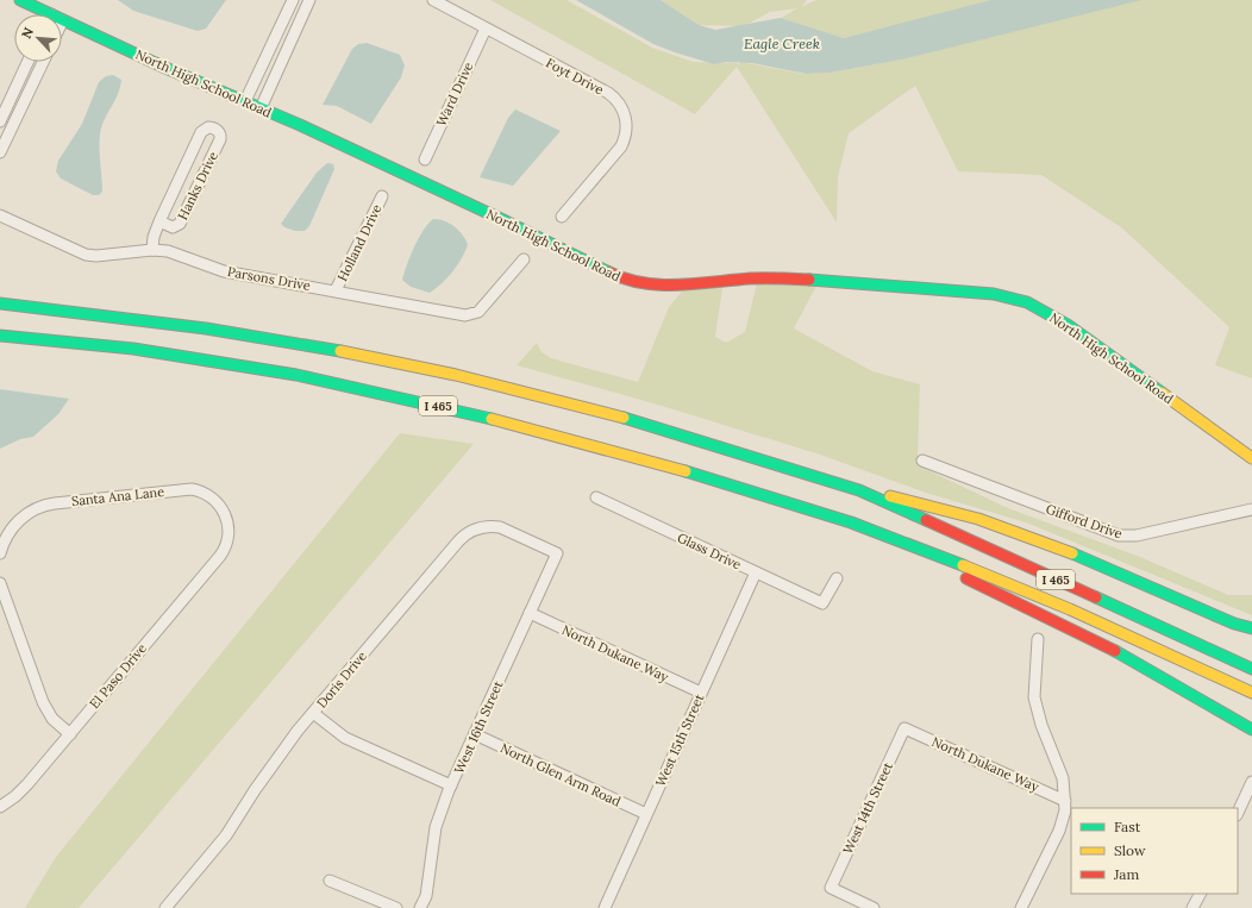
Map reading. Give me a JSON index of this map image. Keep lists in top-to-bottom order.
{
  "streets": {
    "main road": ["North High School Road", "I 465"],
    "street": [
      "Foyt Drive",
      "Ward Drive",
      "Hanks Drive",
      "Holland Drive",
      "Parsons Drive",
      "Santa Ana Lane",
      "Gifford Drive",
      "Glass Drive",
      "North Dukane Way",
      "El Paso Drive",
      "Doris Drive",
      "West 16th Street",
      "West 15th Street",
      "North Glen Arm Road",
      "West 14th Street"
    ]
  },
  "crossings": [
    ["Foyt Drive", "Ward Drive"],
    ["Hanks Drive", "Parsons Drive"],
    ["Holland Drive", "Parsons Drive"],
    ["Santa Ana Lane", "El Paso Drive"],
    ["Glass Drive", "West 15th Street"],
    ["North Dukane Way", "West 16th Street"],
    ["North Dukane Way", "West 15th Street"],
    ["North Dukane Way", "West 14th Street"],
    ["Doris Drive", "West 16th Street"],
    ["West 16th Street", "North Glen Arm Road"],
    ["West 15th Street", "North Glen Arm Road"]
  ],
  "water": ["Eagle Creek"],
  "legend": ["Fast", "Slow", "Jam"],
  "north": "top left"
}
